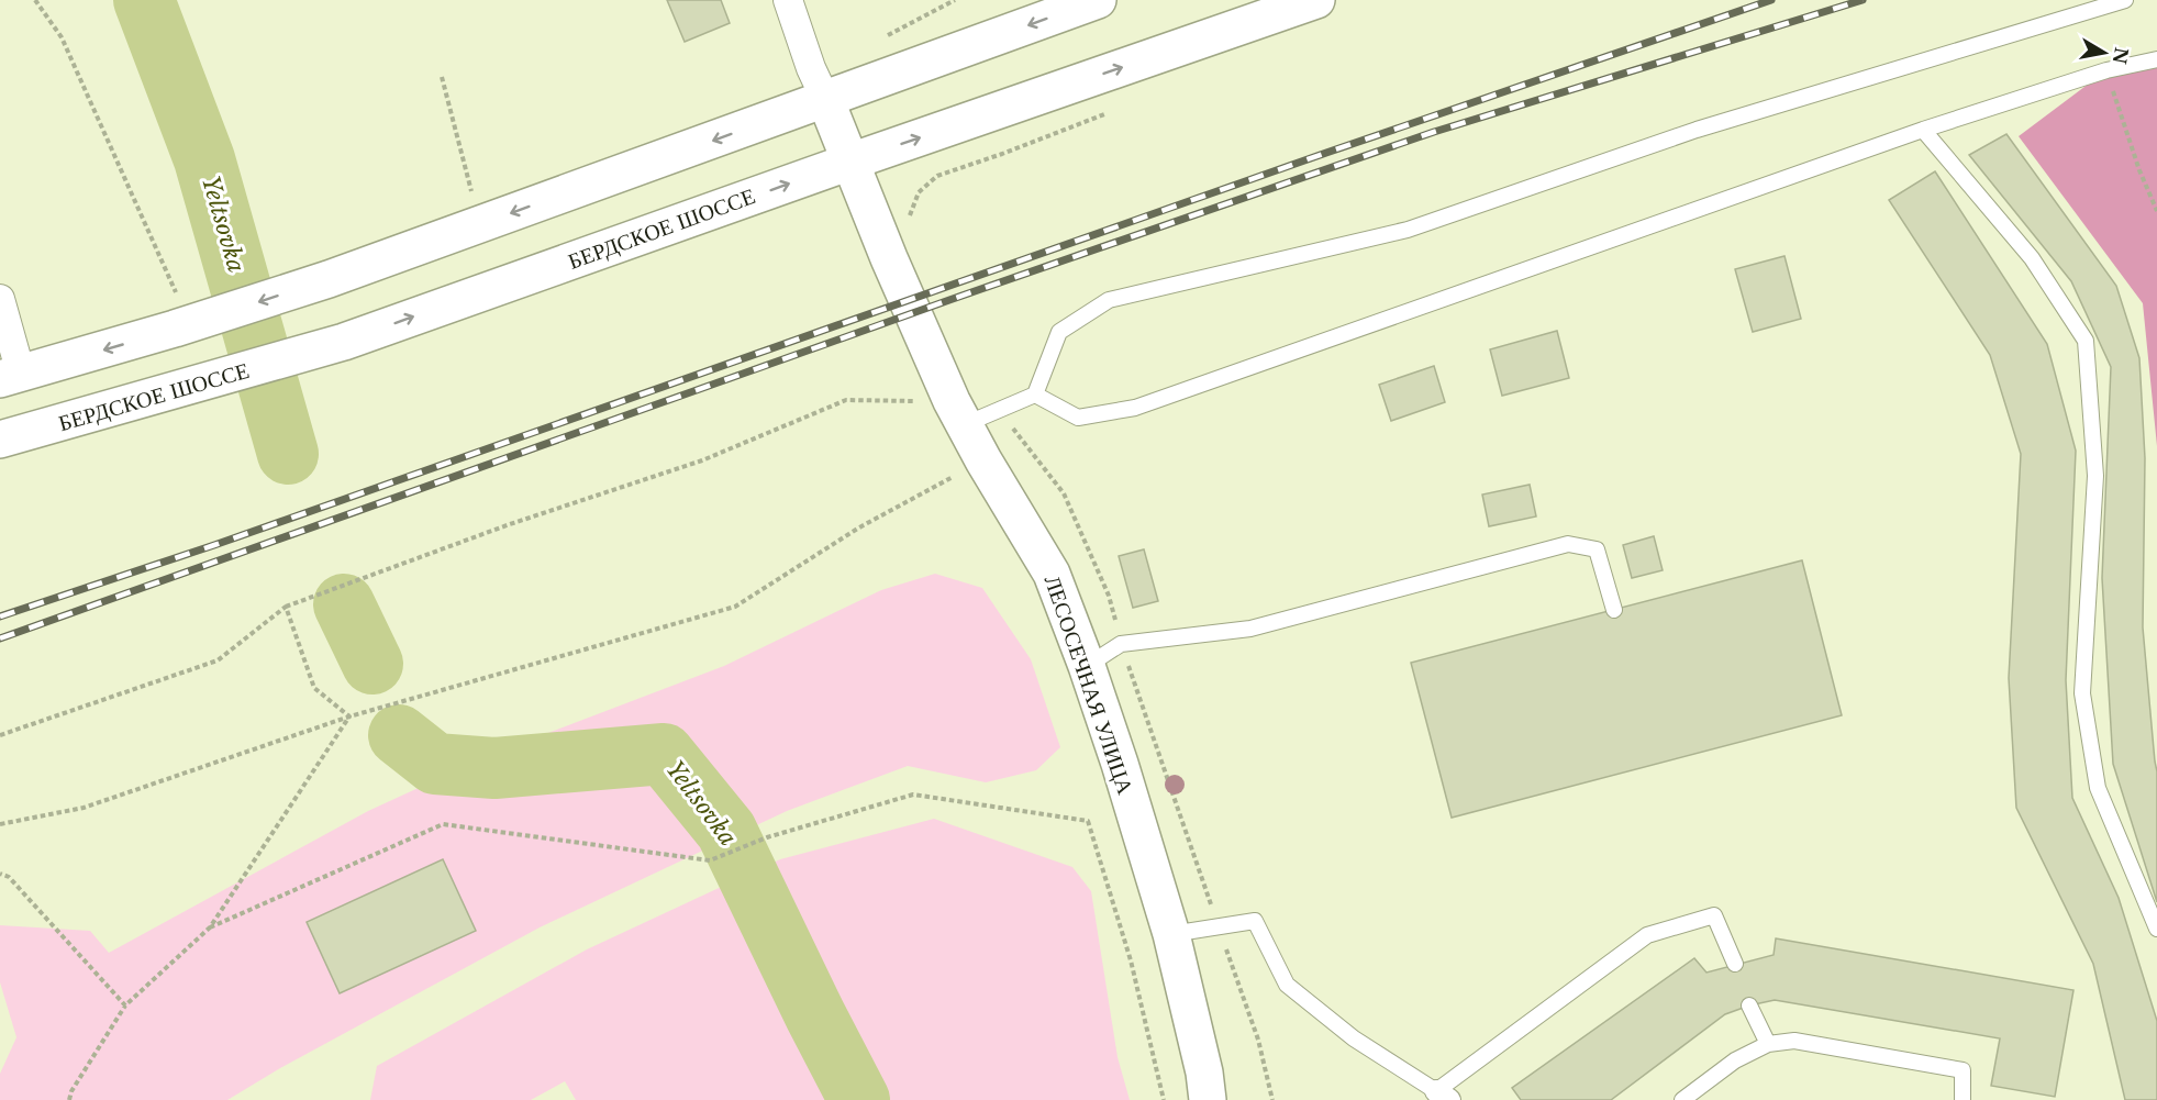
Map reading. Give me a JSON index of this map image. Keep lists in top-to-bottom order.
{
  "streets": {
    "main road": ["БЕРДСКОЕ ШОССЕ", "ЛЕСОСЕЧНАЯ УЛИЦА"]
  },
  "crossings": [
    ["БЕРДСКОЕ ШОССЕ", "ЛЕСОСЕЧНАЯ УЛИЦА"]
  ],
  "water": ["Yeltsovka"],
  "north": "right"
}
